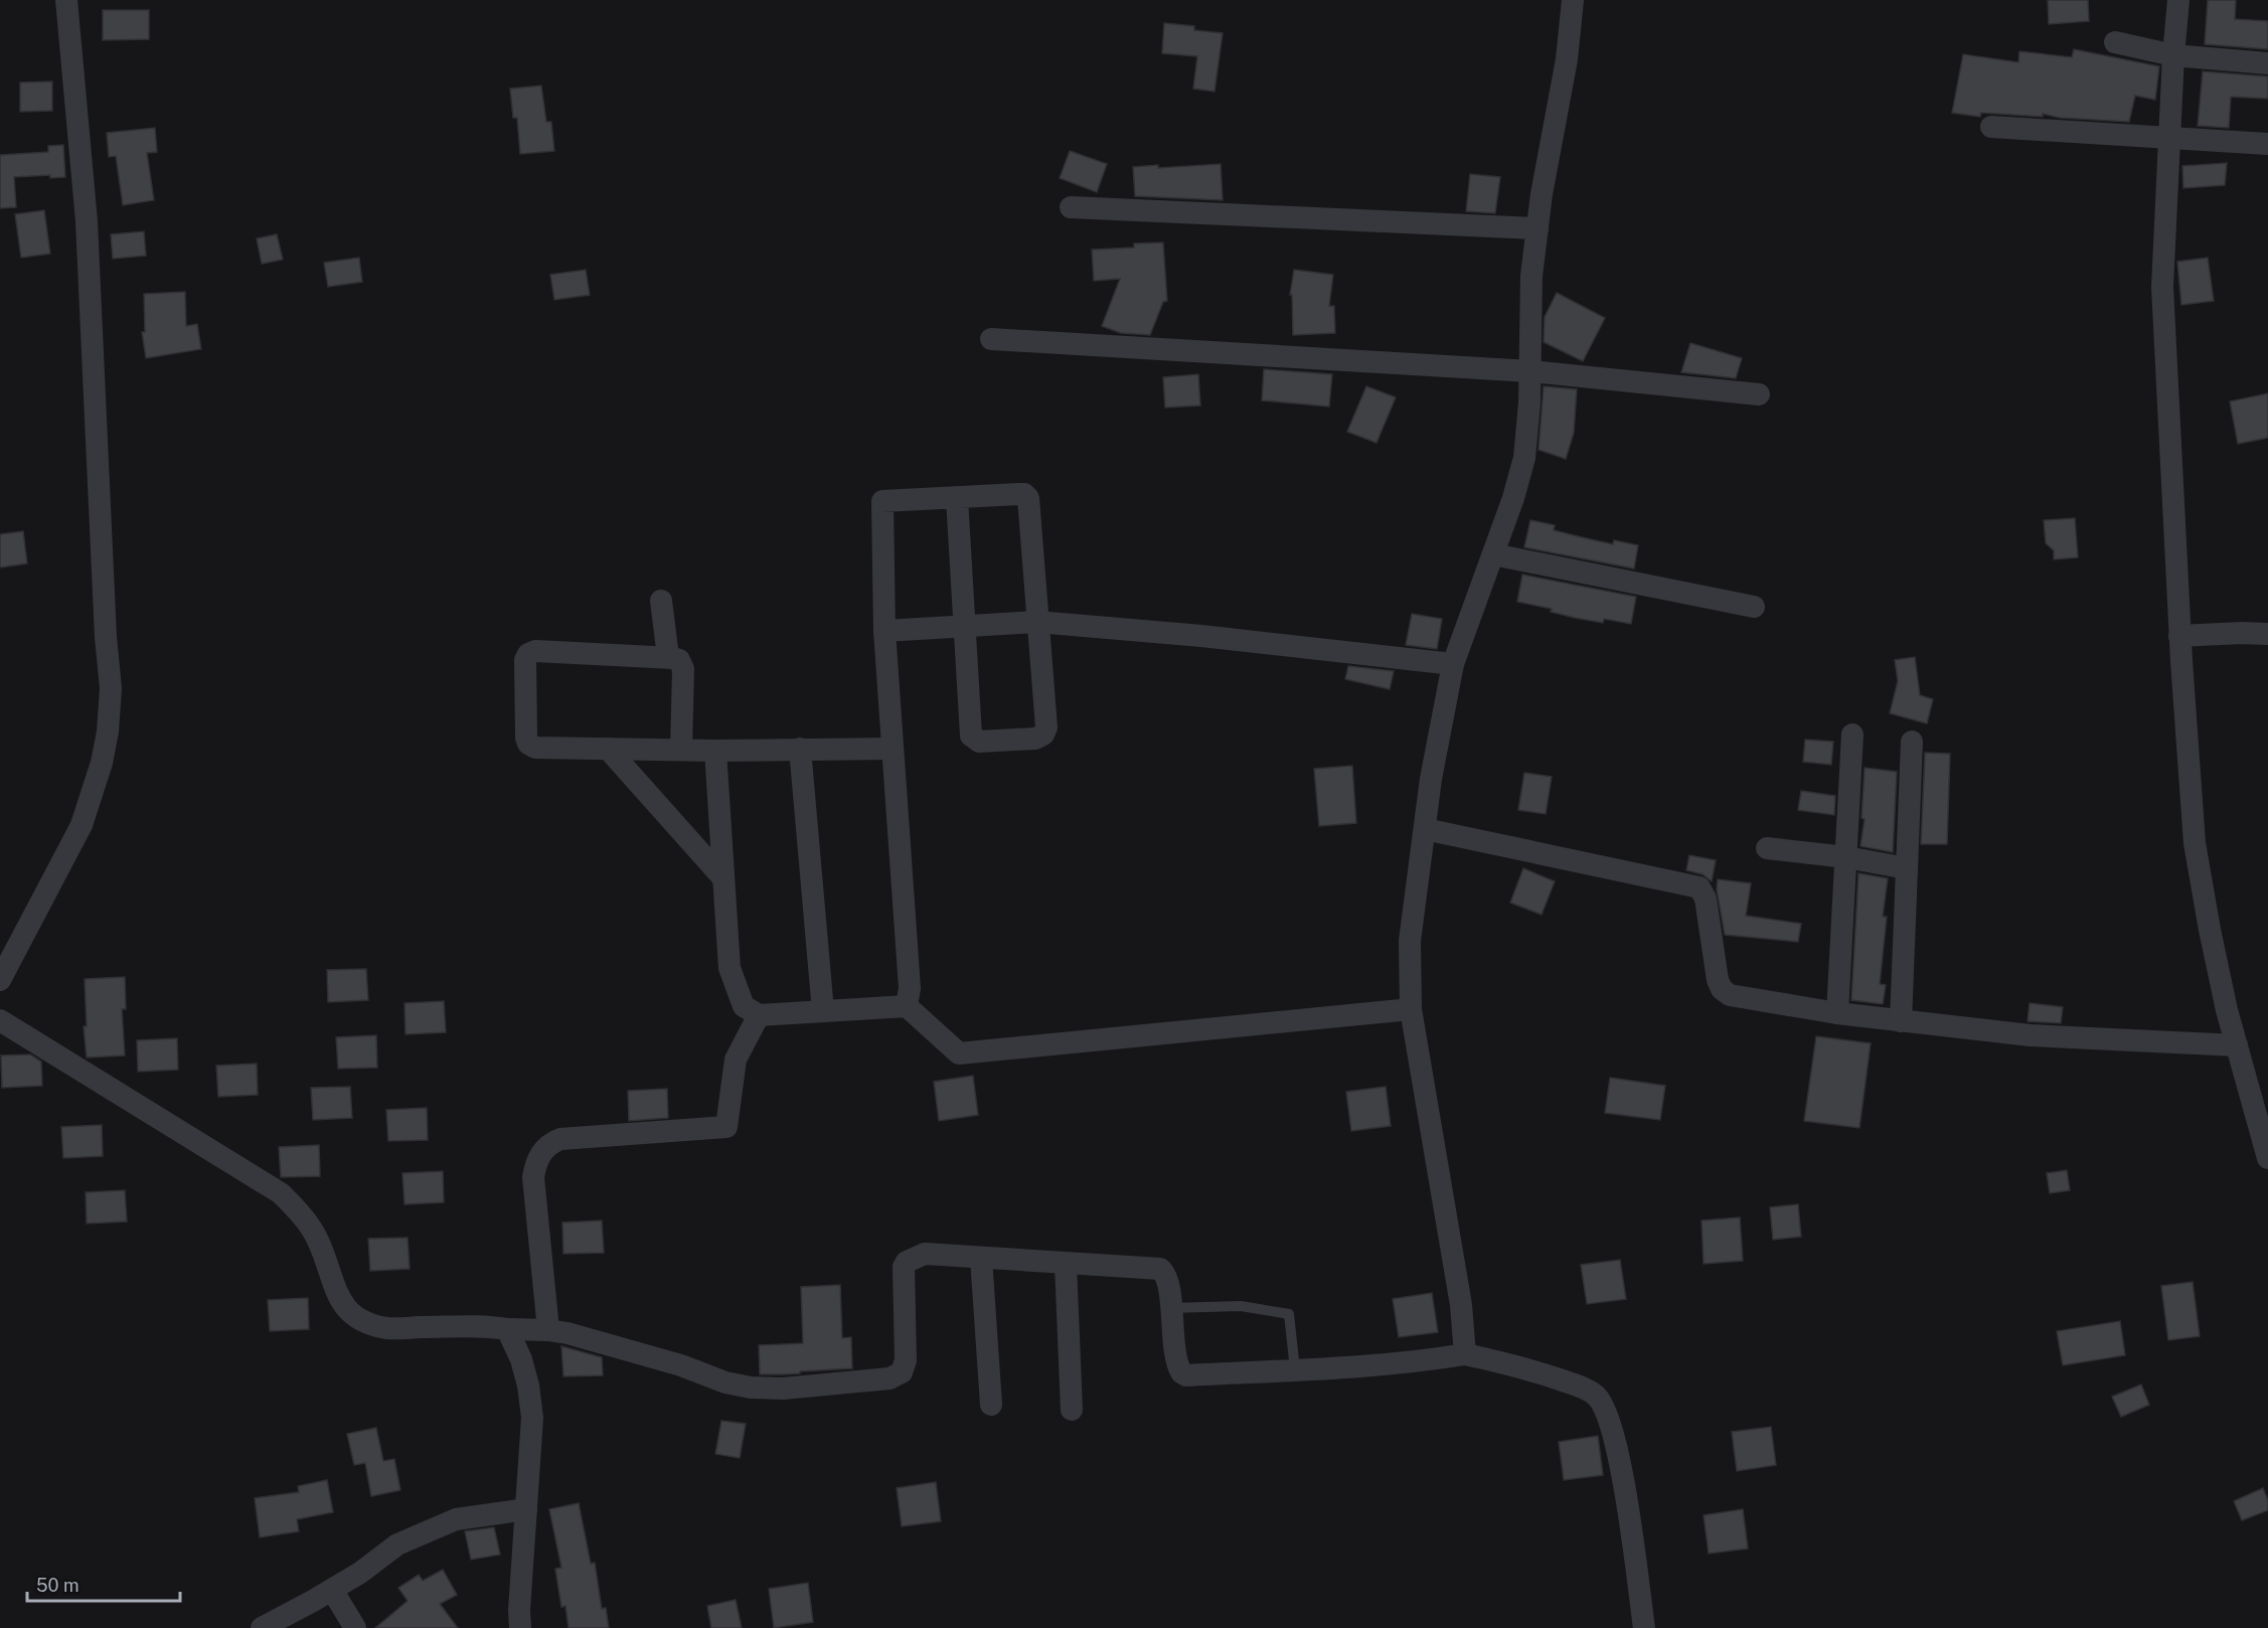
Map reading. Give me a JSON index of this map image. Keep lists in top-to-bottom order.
{
  "scale_bar": "50 m"
}
